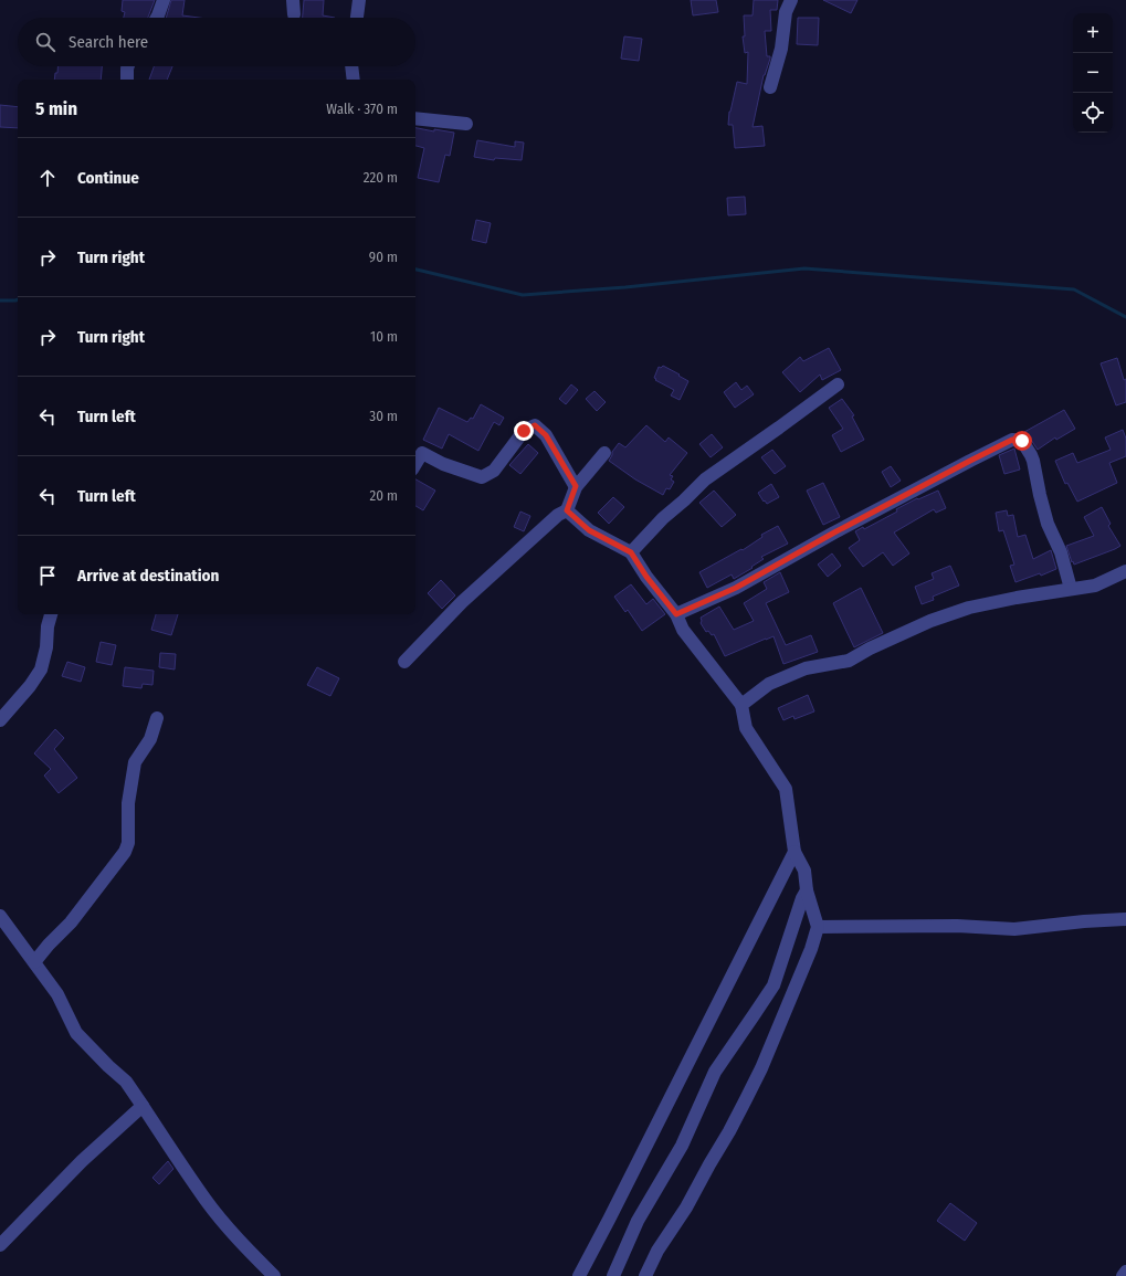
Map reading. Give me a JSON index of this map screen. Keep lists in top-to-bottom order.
{
  "page": {
    "map_buttons": ["+", "−"],
    "search": "Search here",
    "heading": ["5 min", "Walk · 370 m"],
    "list": [
      ["Continue", "220 m"],
      ["Turn right", "90 m"],
      ["Turn right", "10 m"],
      ["Turn left", "30 m"],
      ["Turn left", "20 m"],
      "Arrive at destination"
    ]
  }
}
